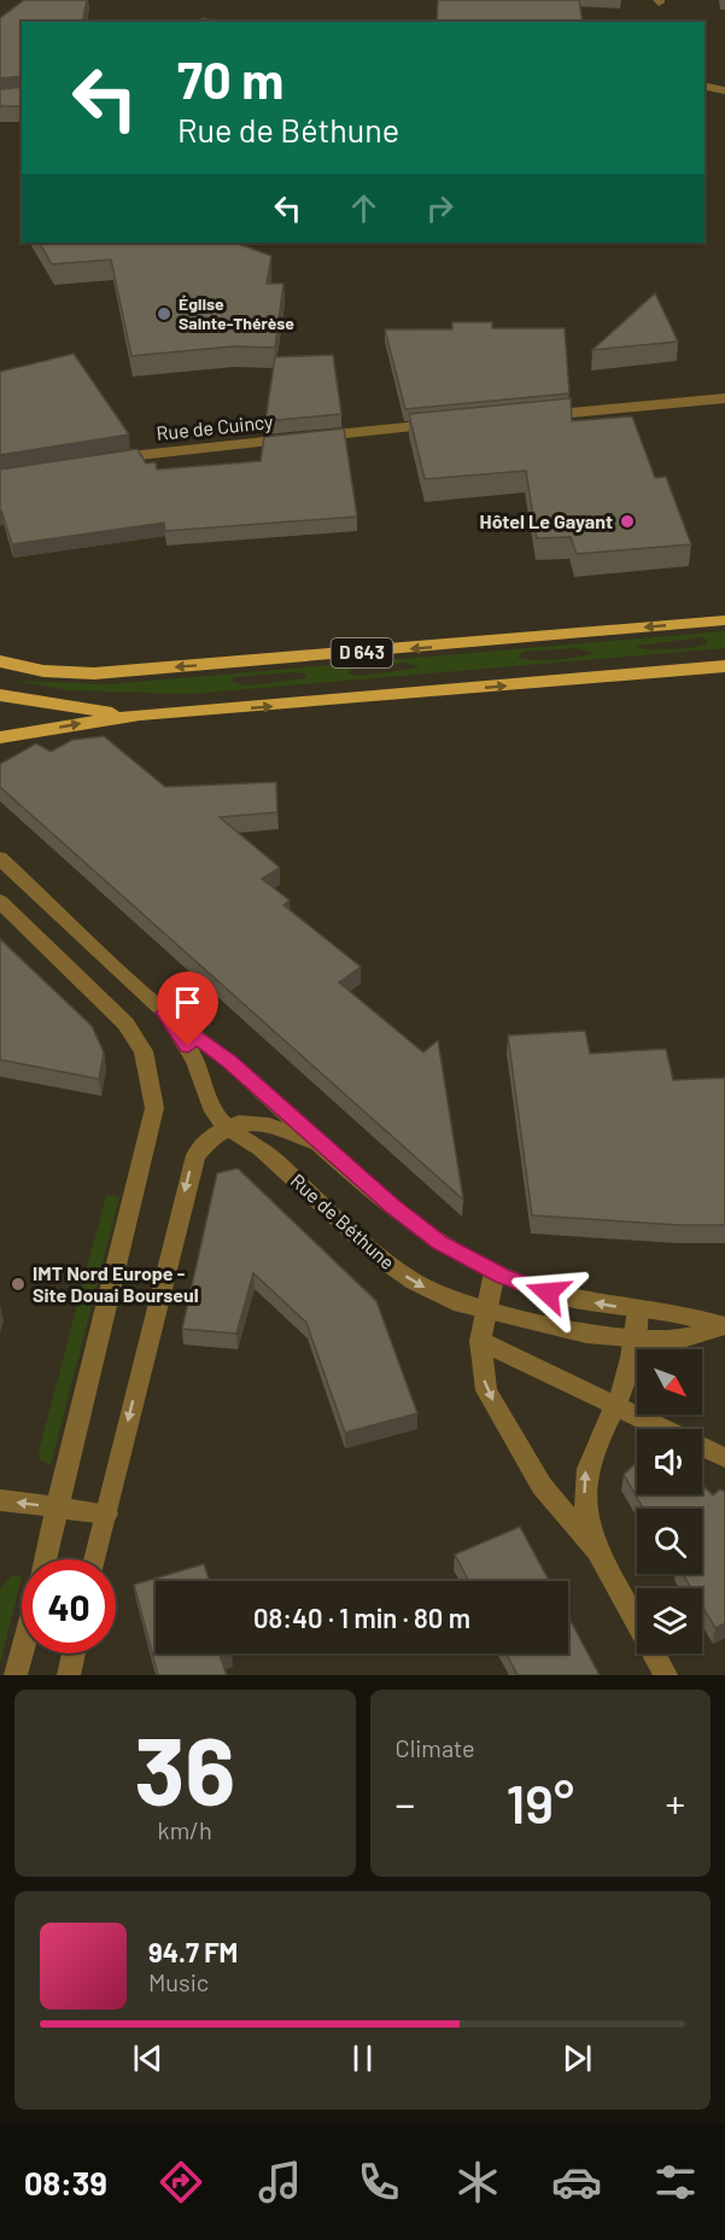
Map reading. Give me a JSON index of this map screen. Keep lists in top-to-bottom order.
{
  "streets": {
    "main road": ["D 643"],
    "street": ["Rue de Cuincy", "Rue de Béthune"]
  },
  "places": ["Église Sainte-Thérèse", "Hôtel Le Gayant", "IMT Nord Europe - Site Douai Bourseul"],
  "north": "bottom right",
  "page": {
    "turn": ["70 m", "Rue de Béthune"],
    "limit": "40",
    "trip": "08:40 · 1 min · 80 m",
    "tile": [
      ["36", "km/h"],
      "Climate"
    ],
    "heat": ["−", "19°", "+"],
    "song": ["94.7 FM", "Music"],
    "tabs": "08:39"
  }
}
